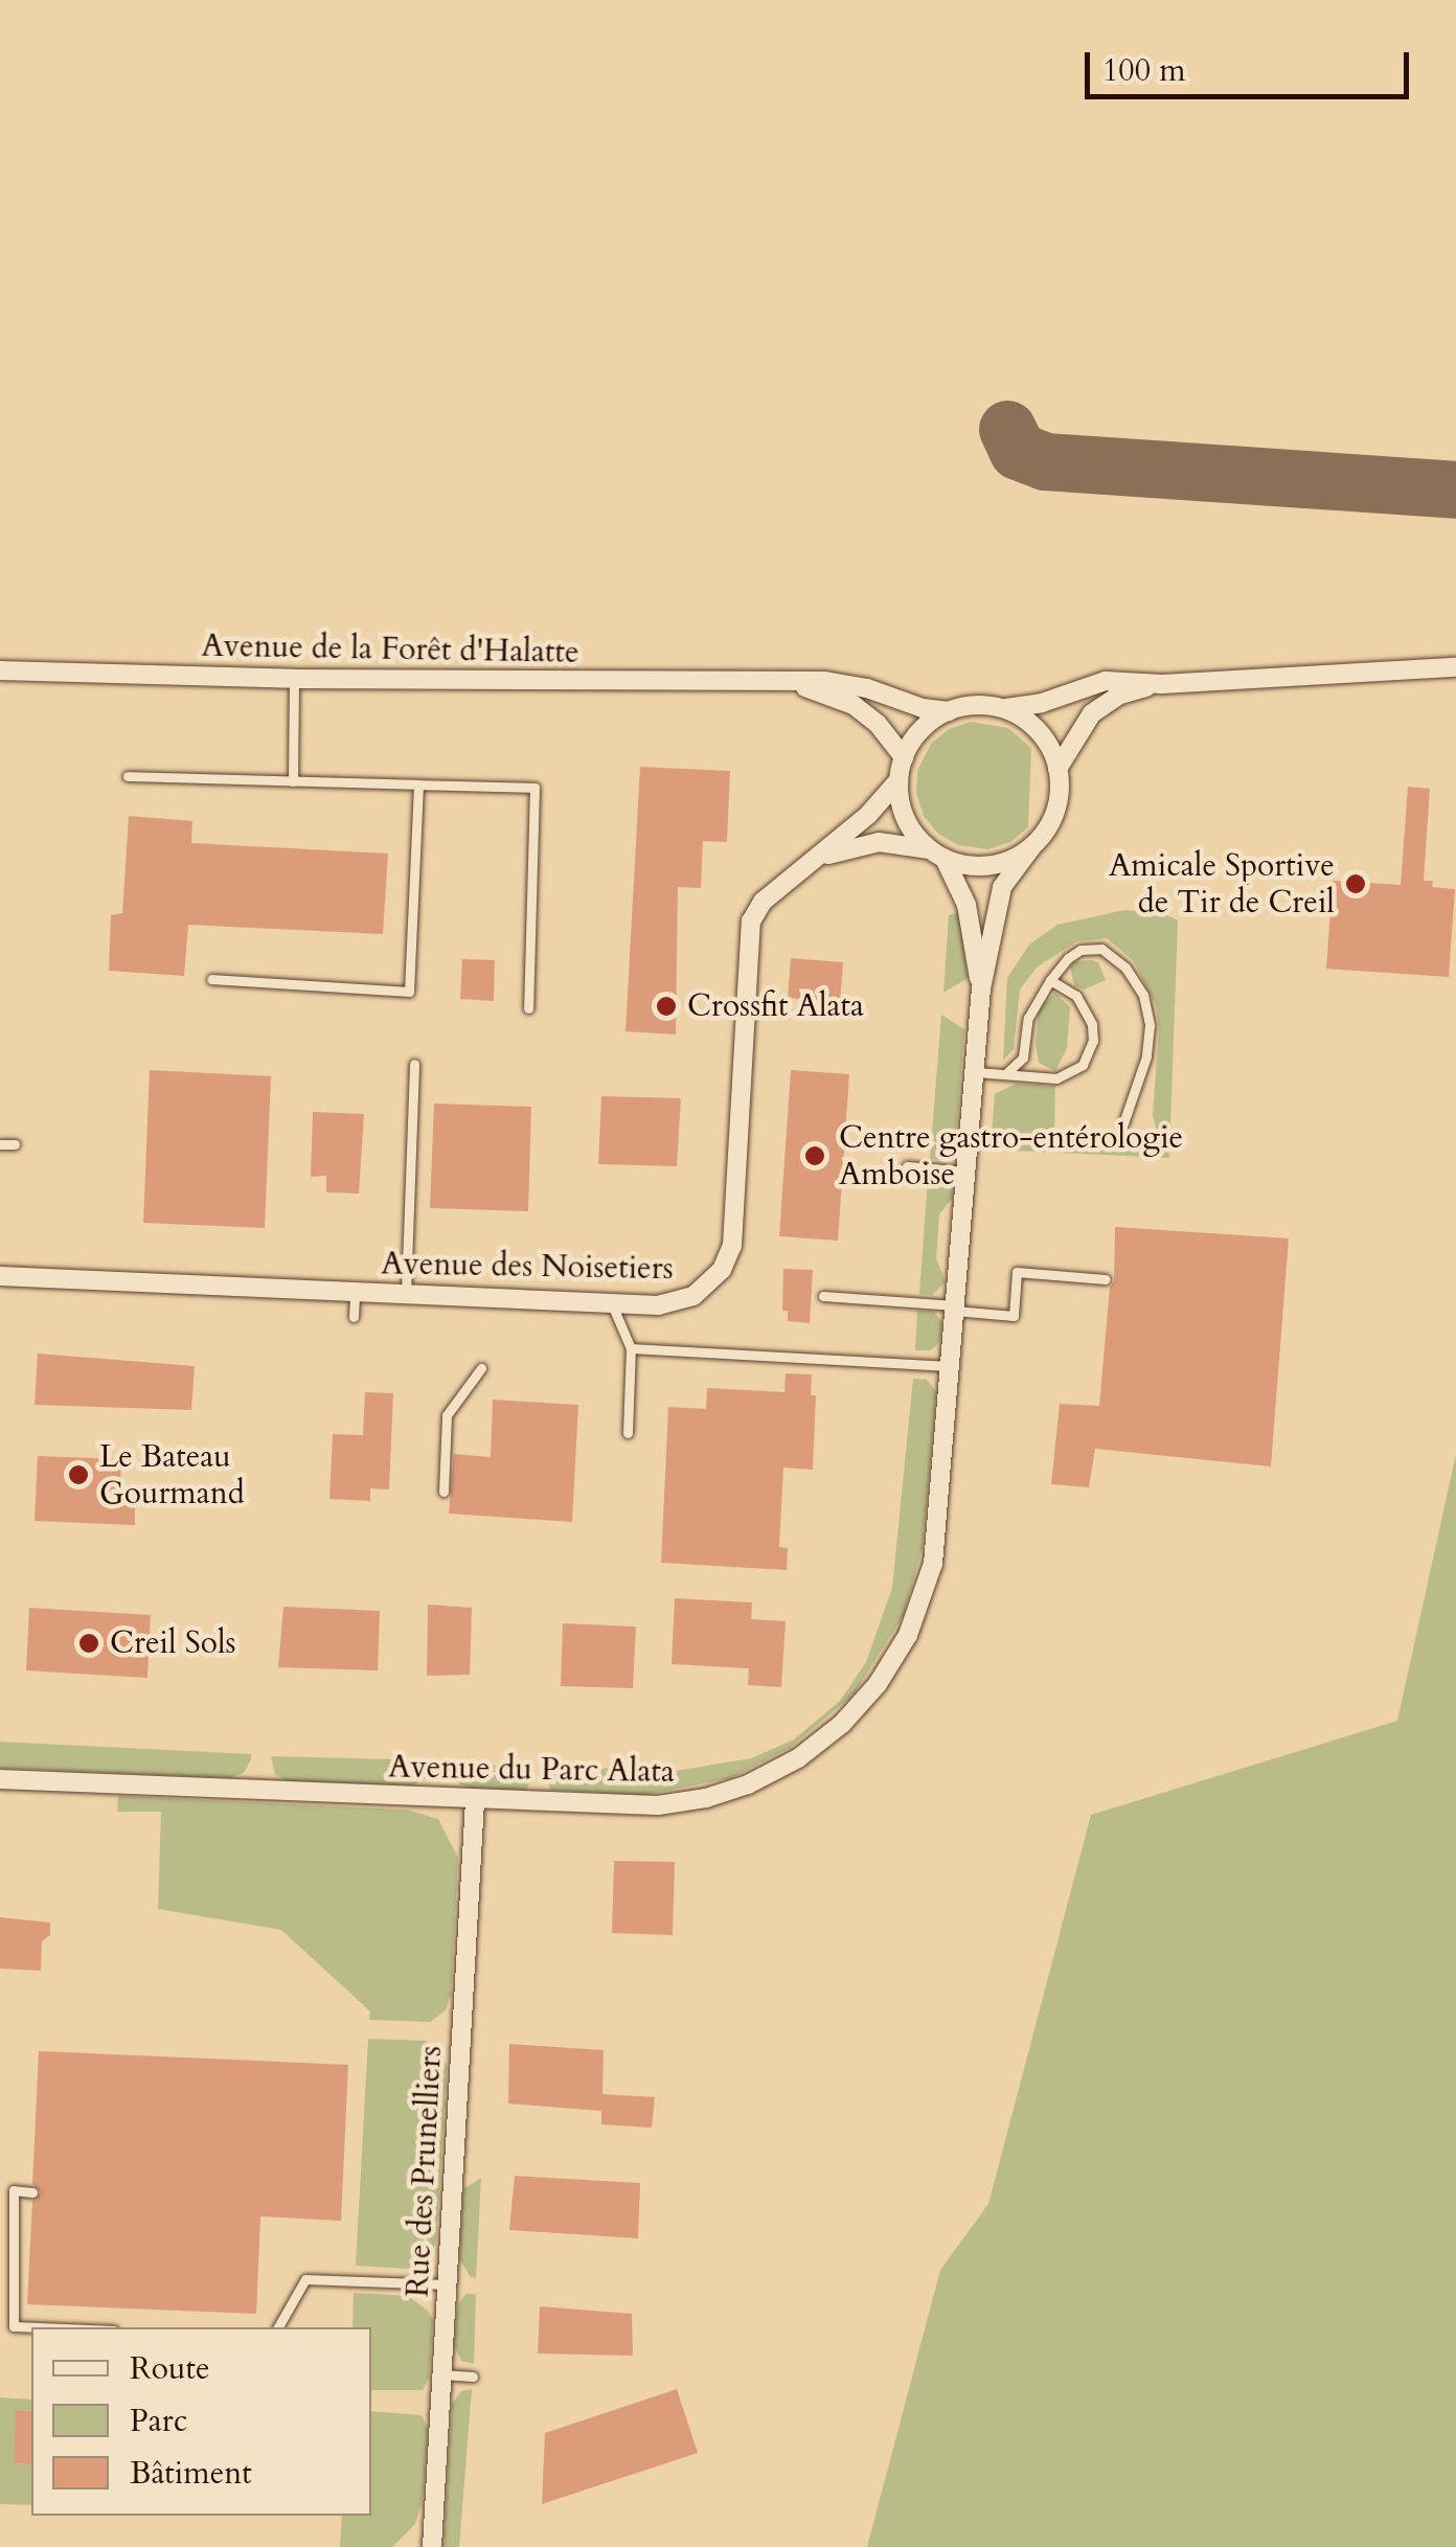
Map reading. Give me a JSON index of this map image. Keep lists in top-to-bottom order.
{
  "streets": {
    "street": [
      "Avenue de la Forêt d'Halatte",
      "Avenue des Noisetiers",
      "Avenue du Parc Alata",
      "Rue des Prunelliers"
    ]
  },
  "crossings": [
    ["Avenue de la Forêt d'Halatte", "Avenue des Noisetiers"],
    ["Avenue de la Forêt d'Halatte", "Avenue du Parc Alata"],
    ["Avenue des Noisetiers", "Avenue du Parc Alata"],
    ["Avenue du Parc Alata", "Rue des Prunelliers"]
  ],
  "places": [
    "Amicale Sportive de Tir de Creil",
    "Crossfit Alata",
    "Centre gastro-entérologie Amboise",
    "Le Bateau Gourmand",
    "Creil Sols"
  ],
  "legend": ["Route", "Parc", "Bâtiment"],
  "scale_bar": "100 m"
}
